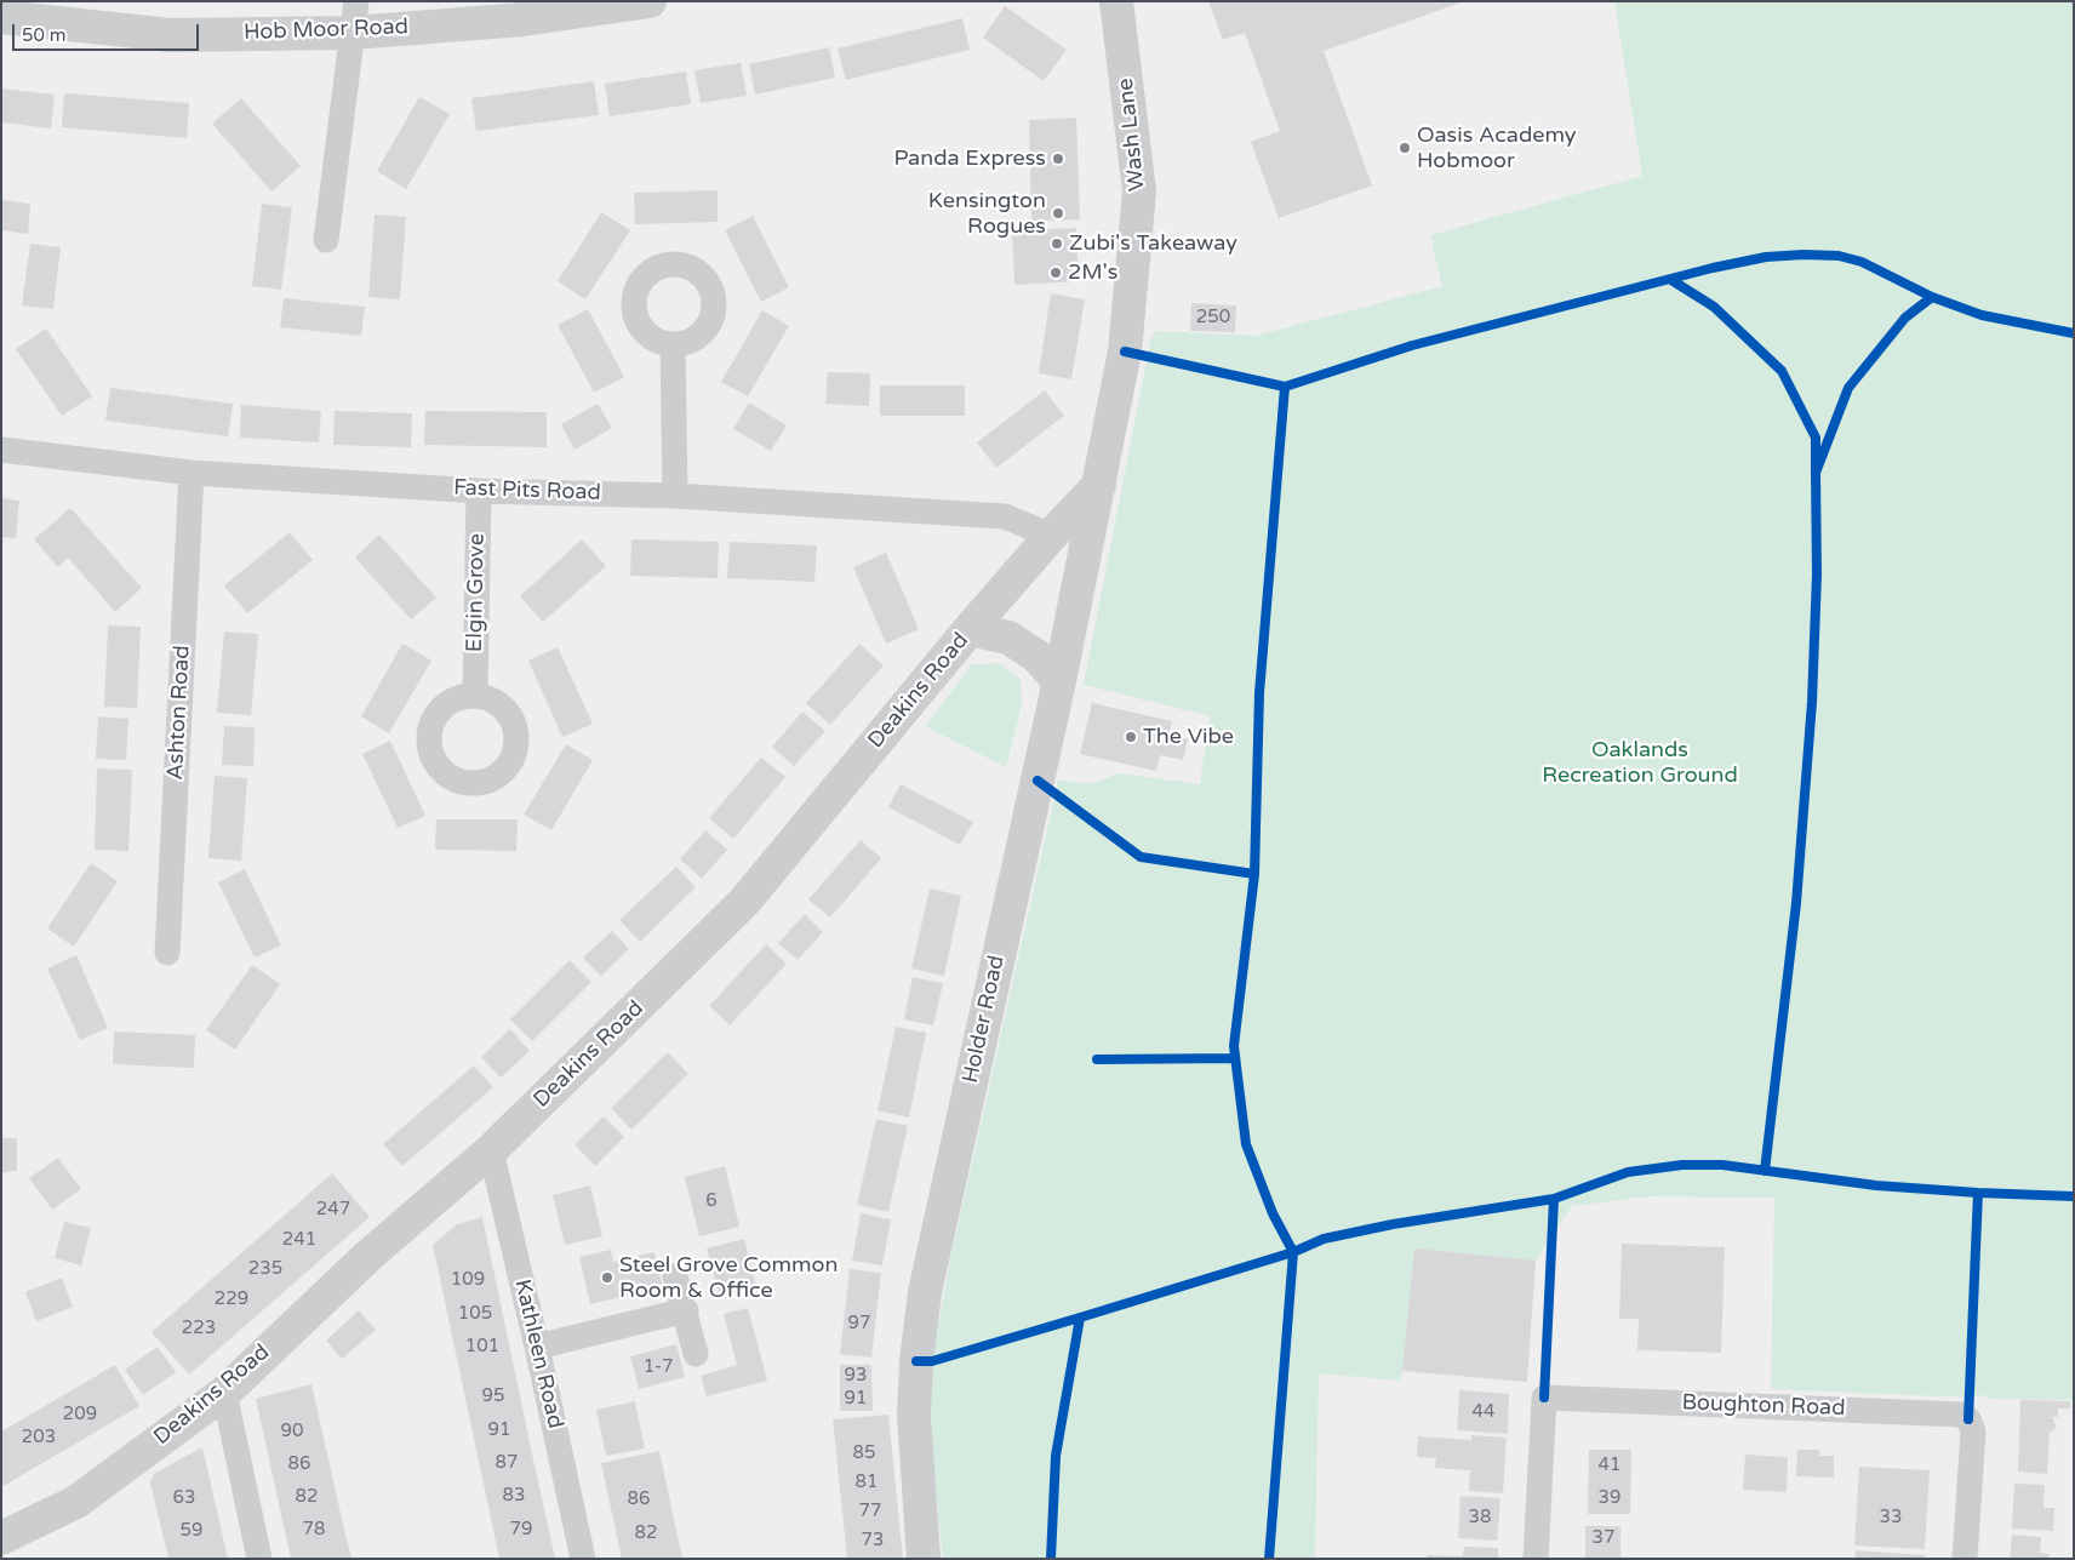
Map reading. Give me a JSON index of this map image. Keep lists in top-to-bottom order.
{
  "streets": {
    "street": [
      "Hob Moor Road",
      "Wash Lane",
      "Fast Pits Road",
      "Elgin Grove",
      "Deakins Road",
      "Ashton Road",
      "Holder Road",
      "Kathleen Road",
      "Boughton Road"
    ]
  },
  "crossings": [
    ["Wash Lane", "Deakins Road"],
    ["Wash Lane", "Holder Road"],
    ["Fast Pits Road", "Elgin Grove"],
    ["Fast Pits Road", "Deakins Road"],
    ["Fast Pits Road", "Ashton Road"],
    ["Deakins Road", "Holder Road"],
    ["Deakins Road", "Kathleen Road"]
  ],
  "parks": ["Oaklands Recreation Ground"],
  "places": [
    "Oasis Academy Hobmoor",
    "Panda Express",
    "Kensington Rogues",
    "Zubi's Takeaway",
    "2M's",
    "The Vibe",
    "Steel Grove Common Room & Office"
  ],
  "house_numbers": [
    "250",
    "6",
    "247",
    "241",
    "235",
    "109",
    "229",
    "105",
    "97",
    "223",
    "101",
    "1-7",
    "93",
    "95",
    "91",
    "44",
    "209",
    "91",
    "90",
    "203",
    "85",
    "87",
    "86",
    "41",
    "81",
    "83",
    "82",
    "63",
    "39",
    "86",
    "77",
    "38",
    "33",
    "78",
    "79",
    "59",
    "82",
    "37",
    "73"
  ],
  "scale_bar": "50 m"
}
